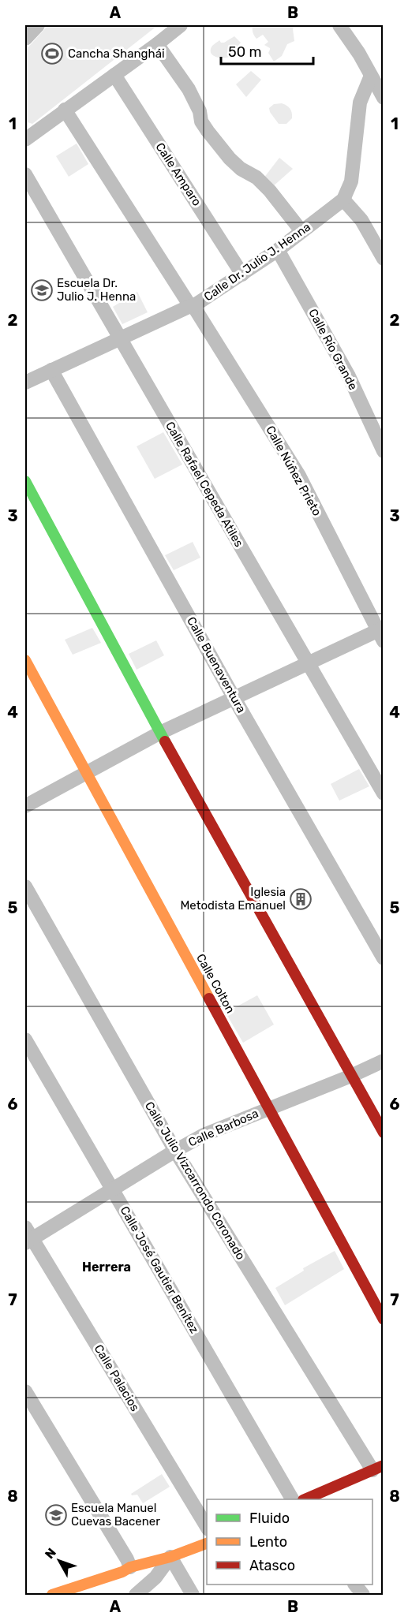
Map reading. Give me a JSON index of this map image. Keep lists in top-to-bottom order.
{
  "streets": {
    "street": [
      "Calle Amparo",
      "Calle Dr. Julio J. Henna",
      "Calle Río Grande",
      "Calle Núñez Prieto",
      "Calle Rafael Cepeda Atiles",
      "Calle Buenaventura",
      "Calle Colton",
      "Calle Barbosa",
      "Calle Julio Vizcarrondo Coronado",
      "Calle José Gautier Benítez",
      "Calle Palacios"
    ]
  },
  "crossings": [
    ["Calle Amparo", "Calle Dr. Julio J. Henna"],
    ["Calle Dr. Julio J. Henna", "Calle Río Grande"],
    ["Calle Dr. Julio J. Henna", "Calle Núñez Prieto"],
    ["Calle Dr. Julio J. Henna", "Calle Rafael Cepeda Atiles"],
    ["Calle Dr. Julio J. Henna", "Calle Buenaventura"],
    ["Calle Colton", "Calle Barbosa"],
    ["Calle Barbosa", "Calle Julio Vizcarrondo Coronado"],
    ["Calle Barbosa", "Calle José Gautier Benítez"],
    ["Calle Barbosa", "Calle Palacios"]
  ],
  "districts": ["Herrera"],
  "places": {
    "sports": ["Cancha Shanghái"],
    "school or university": ["Escuela Dr. Julio J. Henna", "Escuela Manuel Cuevas Bacener"],
    "building": ["Iglesia Metodista Emanuel"]
  },
  "legend": ["Fluido", "Lento", "Atasco"],
  "scale_bar": "50 m",
  "north": "top left",
  "grid": {
    "columns": ["A", "B"],
    "rows": [
      "1",
      "2",
      "3",
      "4",
      "5",
      "6",
      "7",
      "8"
    ]
  }
}
